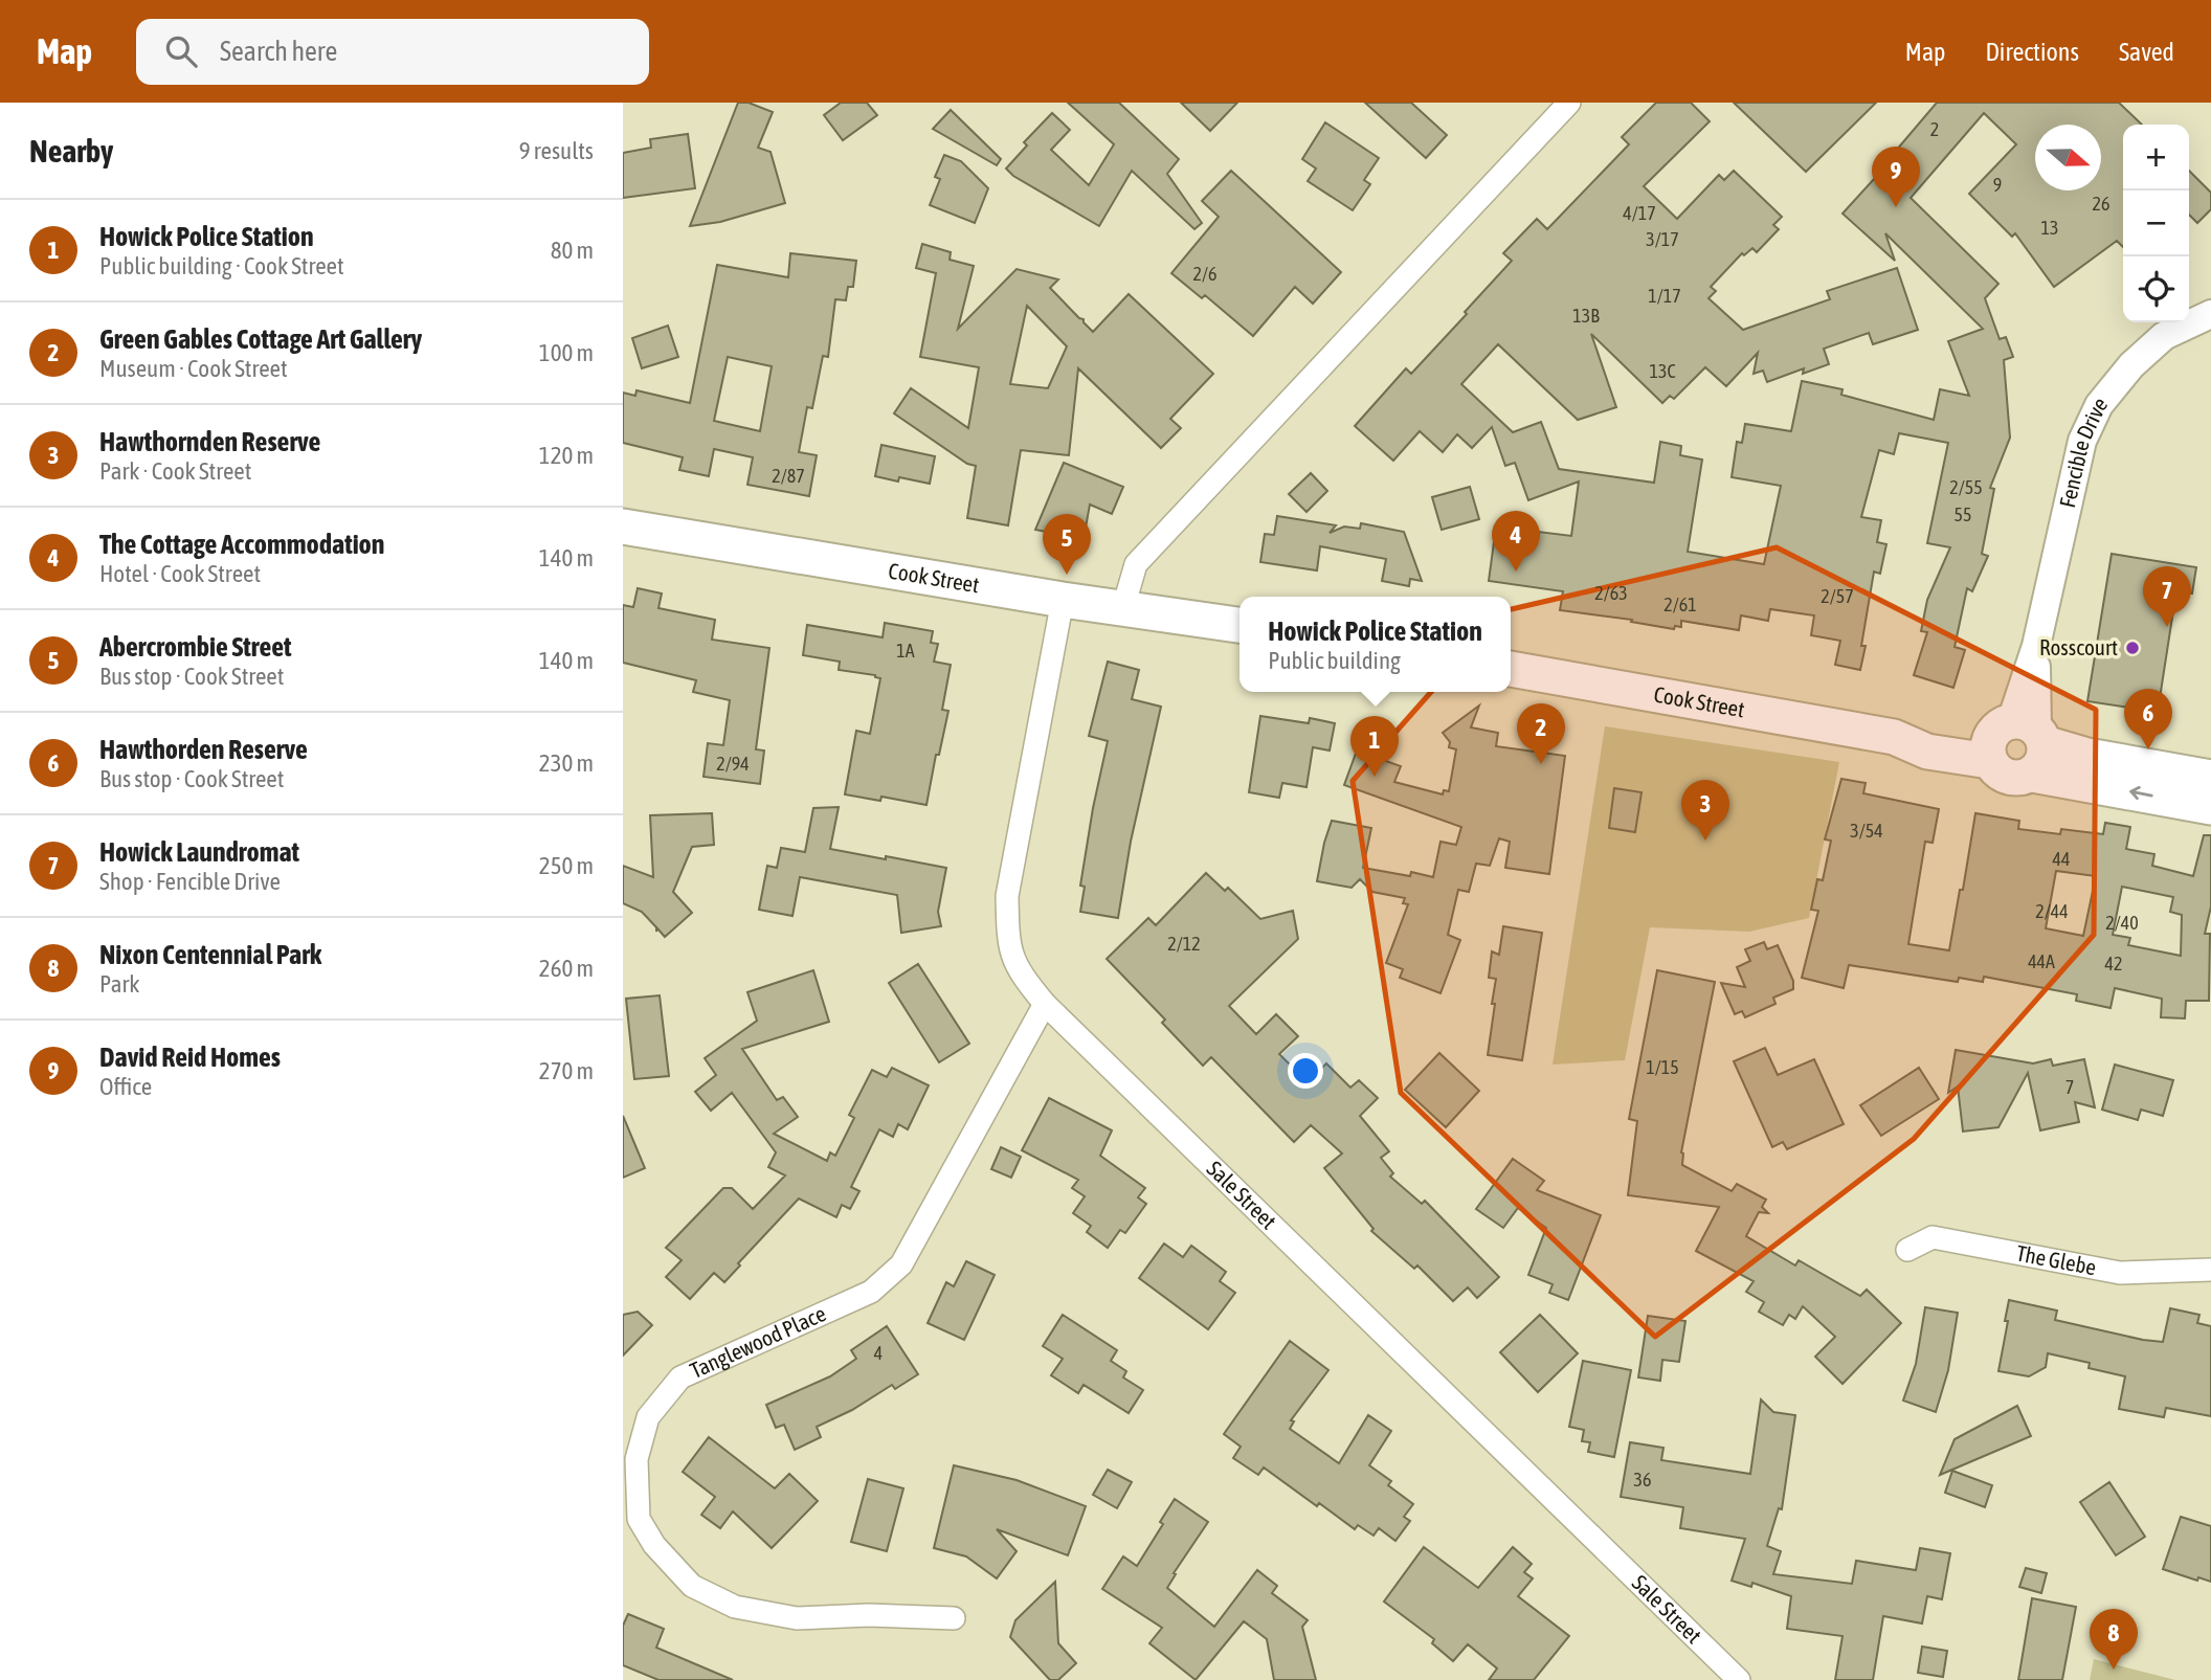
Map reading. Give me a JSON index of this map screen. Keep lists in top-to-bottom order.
{
  "streets": {
    "main road": ["Cook Street"],
    "street": [
      "Fencible Drive",
      "Sale Street",
      "The Glebe",
      "Tanglewood Place"
    ]
  },
  "crossings": [
    ["Fencible Drive", "Cook Street"],
    ["Cook Street", "Sale Street"],
    ["Sale Street", "Tanglewood Place"]
  ],
  "places": ["Rosscourt"],
  "house_numbers": [
    "2",
    "9",
    "26",
    "4/17",
    "13",
    "3/17",
    "2/6",
    "1/17",
    "13B",
    "13C",
    "2/87",
    "2/55",
    "55",
    "2/63",
    "2/57",
    "2/61",
    "1A",
    "2/94",
    "3/54",
    "44",
    "2/44",
    "2/40",
    "2/12",
    "44A",
    "42",
    "1/15",
    "7",
    "4",
    "36"
  ],
  "north": "right",
  "page": {
    "header": "Map",
    "search": "Search here",
    "nav": ["Map", "Directions", "Saved"],
    "heading": ["Nearby", "9 results"],
    "map_buttons": ["+", "−"],
    "pins": [
      "9",
      "4",
      "5",
      "7",
      "6",
      "2",
      "1",
      "3",
      "8"
    ],
    "list": [
      {
        "mark": "1",
        "name": "Howick Police Station",
        "note": "Public building · Cook Street",
        "value": "80 m"
      },
      {
        "mark": "2",
        "name": "Green Gables Cottage Art Gallery",
        "note": "Museum · Cook Street",
        "value": "100 m"
      },
      {
        "mark": "3",
        "name": "Hawthornden Reserve",
        "note": "Park · Cook Street",
        "value": "120 m"
      },
      {
        "mark": "4",
        "name": "The Cottage Accommodation",
        "note": "Hotel · Cook Street",
        "value": "140 m"
      },
      {
        "mark": "5",
        "name": "Abercrombie Street",
        "note": "Bus stop · Cook Street",
        "value": "140 m"
      },
      {
        "mark": "6",
        "name": "Hawthorden Reserve",
        "note": "Bus stop · Cook Street",
        "value": "230 m"
      },
      {
        "mark": "7",
        "name": "Howick Laundromat",
        "note": "Shop · Fencible Drive",
        "value": "250 m"
      },
      {
        "mark": "8",
        "name": "Nixon Centennial Park",
        "note": "Park",
        "value": "260 m"
      },
      {
        "mark": "9",
        "name": "David Reid Homes",
        "note": "Office",
        "value": "270 m"
      }
    ],
    "popup": ["Howick Police Station", "Public building"]
  }
}
